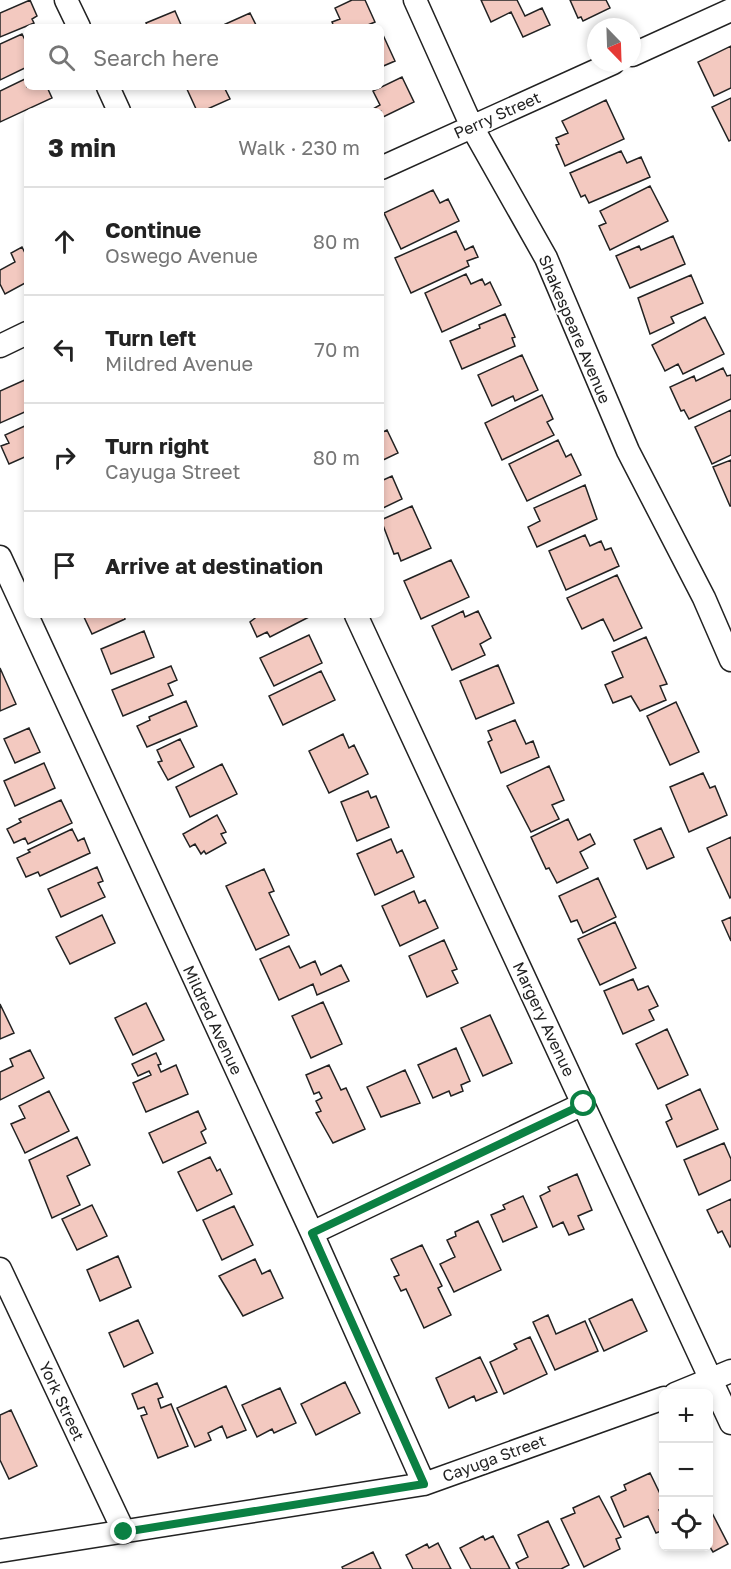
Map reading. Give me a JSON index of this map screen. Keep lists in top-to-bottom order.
{
  "streets": {
    "street": [
      "Perry Street",
      "Shakespeare Avenue",
      "Margery Avenue",
      "Mildred Avenue",
      "York Street",
      "Cayuga Street"
    ]
  },
  "crossings": [
    ["Perry Street", "Shakespeare Avenue"],
    ["Mildred Avenue", "Cayuga Street"],
    ["York Street", "Cayuga Street"]
  ],
  "north": "bottom right",
  "page": {
    "search": "Search here",
    "heading": ["3 min", "Walk · 230 m"],
    "list": [
      ["Continue", "Oswego Avenue", "80 m"],
      ["Turn left", "Mildred Avenue", "70 m"],
      ["Turn right", "Cayuga Street", "80 m"],
      "Arrive at destination"
    ],
    "map_buttons": ["+", "−"]
  }
}
